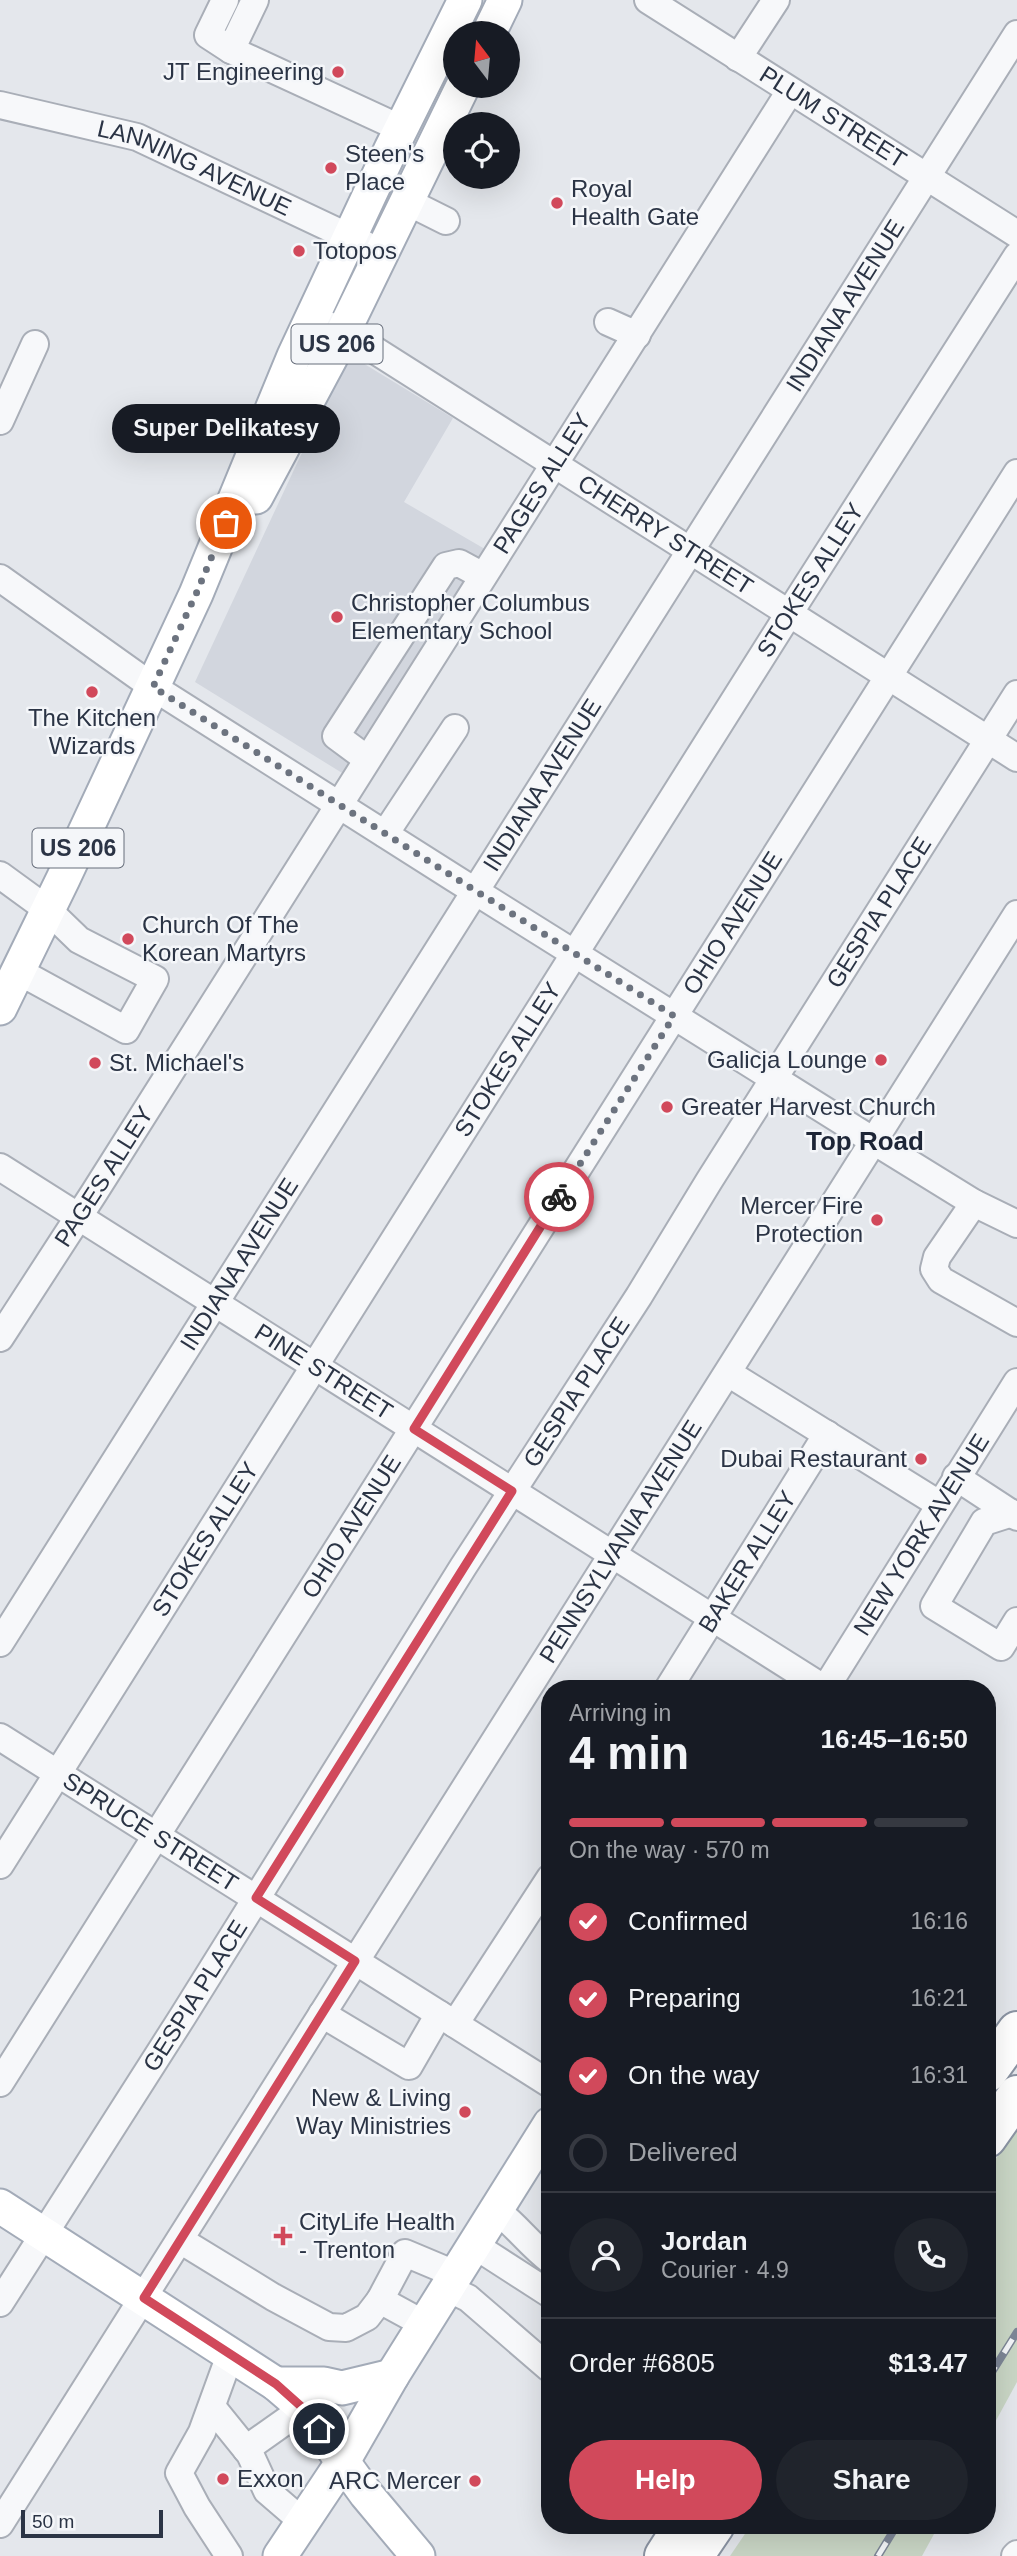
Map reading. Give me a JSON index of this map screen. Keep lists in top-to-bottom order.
{
  "streets": {
    "main road": ["US 206"],
    "street": [
      "PLUM STREET",
      "LANNING AVENUE",
      "INDIANA AVENUE",
      "PAGES ALLEY",
      "CHERRY STREET",
      "STOKES ALLEY",
      "GESPIA PLACE",
      "OHIO AVENUE",
      "PINE STREET",
      "NEW YORK AVENUE",
      "PENNSYLVANIA AVENUE",
      "BAKER ALLEY",
      "SPRUCE STREET"
    ]
  },
  "crossings": [
    ["PLUM STREET", "INDIANA AVENUE"],
    ["PLUM STREET", "PAGES ALLEY"],
    ["LANNING AVENUE", "US 206"],
    ["INDIANA AVENUE", "CHERRY STREET"],
    ["INDIANA AVENUE", "PINE STREET"],
    ["US 206", "CHERRY STREET"],
    ["PAGES ALLEY", "CHERRY STREET"],
    ["PAGES ALLEY", "PINE STREET"],
    ["CHERRY STREET", "STOKES ALLEY"],
    ["CHERRY STREET", "GESPIA PLACE"],
    ["CHERRY STREET", "OHIO AVENUE"],
    ["STOKES ALLEY", "PINE STREET"],
    ["STOKES ALLEY", "SPRUCE STREET"],
    ["GESPIA PLACE", "PINE STREET"],
    ["GESPIA PLACE", "SPRUCE STREET"],
    ["OHIO AVENUE", "PINE STREET"],
    ["OHIO AVENUE", "SPRUCE STREET"],
    ["PINE STREET", "PENNSYLVANIA AVENUE"],
    ["PINE STREET", "BAKER ALLEY"],
    ["PENNSYLVANIA AVENUE", "SPRUCE STREET"]
  ],
  "districts": ["Top Road"],
  "places": {
    "other": [
      "JT Engineering",
      "Steen's Place",
      "Royal Health Gate",
      "Totopos",
      "Super Delikatesy",
      "Christopher Columbus Elementary School",
      "The Kitchen Wizards",
      "Church Of The Korean Martyrs",
      "Galicja Lounge",
      "St. Michael's",
      "Greater Harvest Church",
      "Mercer Fire Protection",
      "Dubai Restaurant",
      "New & Living Way Ministries",
      "Exxon",
      "ARC Mercer"
    ],
    "health": ["CityLife Health - Trenton"]
  },
  "scale_bar": "50 m",
  "north": "top",
  "page": {
    "bubble": "Super Delikatesy",
    "heading": ["4 min", "Arriving in", "16:45–16:50"],
    "panel": [
      "Jordan",
      "Courier · 4.9",
      "Order #6805",
      "$13.47"
    ],
    "bar": "On the way · 570 m",
    "list": [
      ["Confirmed", "16:16"],
      ["Preparing", "16:21"],
      ["On the way", "16:31"],
      "Delivered"
    ],
    "buttons": ["Help", "Share"],
    "scale": "50 m"
  }
}
